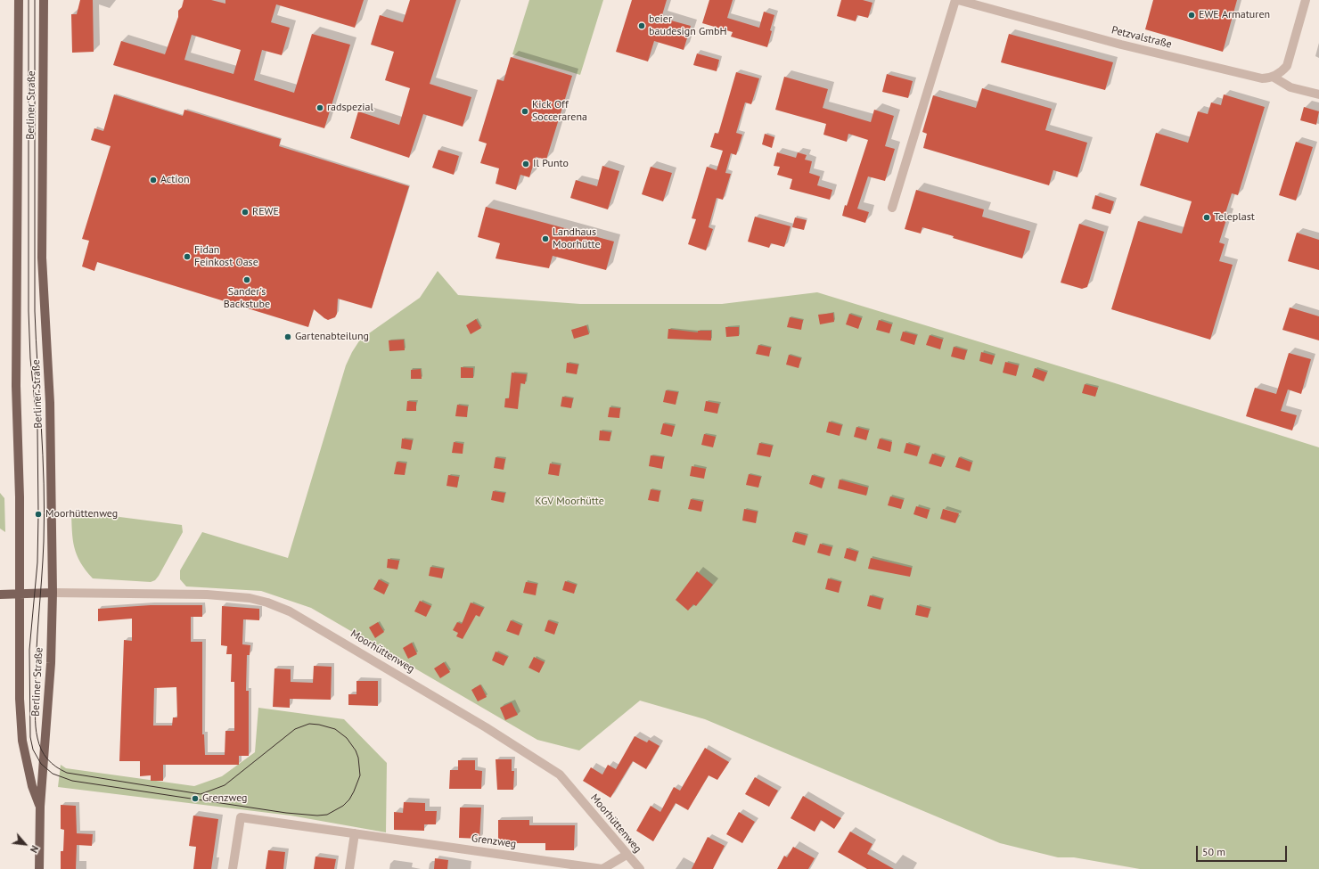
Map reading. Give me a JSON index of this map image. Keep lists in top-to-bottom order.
{
  "streets": {
    "main road": ["Berliner Straße"],
    "street": ["Petzvalstraße", "Moorhüttenweg", "Grenzweg"]
  },
  "crossings": [
    ["Berliner Straße", "Moorhüttenweg"],
    ["Moorhüttenweg", "Grenzweg"]
  ],
  "parks": ["KGV Moorhütte"],
  "places": [
    "EWE Armaturen",
    "beier baudesign GmbH",
    "radspezial",
    "Kick Off Soccerarena",
    "Il Punto",
    "Action",
    "REWE",
    "Teleplast",
    "Landhaus Moorhütte",
    "Fidan Feinkost Oase",
    "Sander's Backstube",
    "Gartenabteilung",
    "Moorhüttenweg",
    "Grenzweg"
  ],
  "scale_bar": "50 m",
  "north": "bottom right"
}
